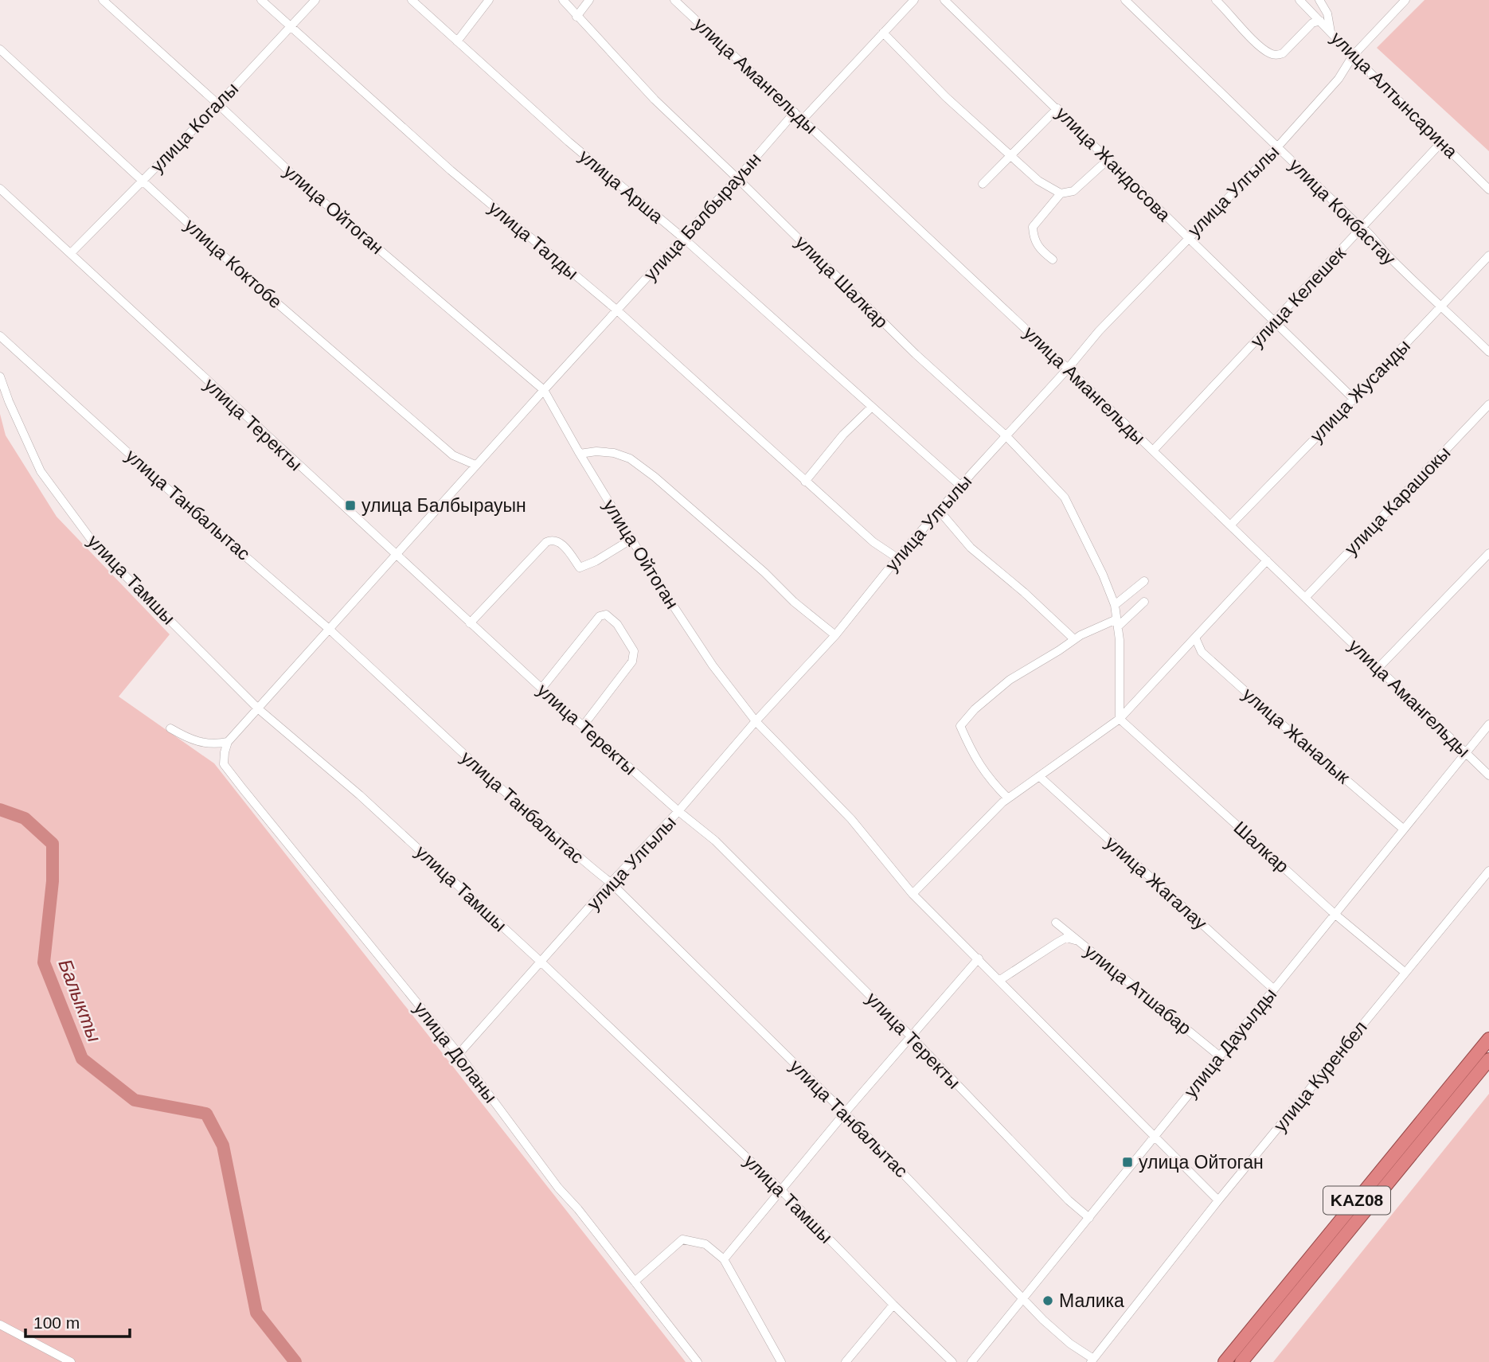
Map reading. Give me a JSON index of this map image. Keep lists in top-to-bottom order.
{
  "streets": {
    "highway": ["KAZ08"],
    "street": [
      "улица Амангельды",
      "улица Алтынсарина",
      "улица Когалы",
      "улица Жандосова",
      "улица Арша",
      "улица Улгылы",
      "улица Ойтоган",
      "улица Кокбастау",
      "улица Балбырауын",
      "улица Талды",
      "улица Коктобе",
      "улица Шалкар",
      "улица Келешек",
      "улица Жусанды",
      "улица Теректы",
      "улица Карашокы",
      "улица Танбалытас",
      "улица Тамшы",
      "улица Жаналык",
      "Шалкар",
      "улица Жагалау",
      "улица Атшабар",
      "улица Дауылды",
      "улица Доланы",
      "улица Куренбел"
    ]
  },
  "crossings": [
    ["улица Амангельды", "улица Улгылы"],
    ["улица Амангельды", "улица Балбырауын"],
    ["улица Амангельды", "улица Келешек"],
    ["улица Амангельды", "улица Жусанды"],
    ["улица Амангельды", "улица Карашокы"],
    ["улица Амангельды", "улица Дауылды"],
    ["улица Алтынсарина", "улица Улгылы"],
    ["улица Алтынсарина", "улица Келешек"],
    ["улица Когалы", "улица Ойтоган"],
    ["улица Когалы", "улица Талды"],
    ["улица Когалы", "улица Коктобе"],
    ["улица Когалы", "улица Теректы"],
    ["улица Жандосова", "улица Улгылы"],
    ["улица Жандосова", "улица Келешек"],
    ["улица Жандосова", "улица Жусанды"],
    ["улица Арша", "улица Улгылы"],
    ["улица Арша", "улица Балбырауын"],
    ["улица Улгылы", "улица Ойтоган"],
    ["улица Улгылы", "улица Кокбастау"],
    ["улица Улгылы", "улица Талды"],
    ["улица Улгылы", "улица Шалкар"],
    ["улица Улгылы", "улица Теректы"],
    ["улица Улгылы", "улица Танбалытас"],
    ["улица Улгылы", "улица Тамшы"],
    ["улица Улгылы", "улица Доланы"],
    ["улица Ойтоган", "улица Балбырауын"],
    ["улица Ойтоган", "улица Дауылды"],
    ["улица Ойтоган", "улица Куренбел"],
    ["улица Кокбастау", "улица Келешек"],
    ["улица Кокбастау", "улица Жусанды"],
    ["улица Балбырауын", "улица Талды"],
    ["улица Балбырауын", "улица Коктобе"],
    ["улица Балбырауын", "улица Шалкар"],
    ["улица Балбырауын", "улица Теректы"],
    ["улица Балбырауын", "улица Танбалытас"],
    ["улица Балбырауын", "улица Тамшы"],
    ["улица Балбырауын", "улица Доланы"],
    ["улица Шалкар", "Шалкар"],
    ["улица Теректы", "улица Дауылды"],
    ["улица Танбалытас", "улица Дауылды"],
    ["улица Танбалытас", "улица Куренбел"],
    ["улица Жаналык", "улица Дауылды"],
    ["Шалкар", "улица Дауылды"],
    ["Шалкар", "улица Куренбел"],
    ["улица Жагалау", "улица Дауылды"],
    ["улица Атшабар", "улица Дауылды"]
  ],
  "water": ["Балыкты"],
  "places": {
    "transit": ["улица Балбырауын", "улица Ойтоган"],
    "other": ["Малика"]
  },
  "scale_bar": "100 m"
}
